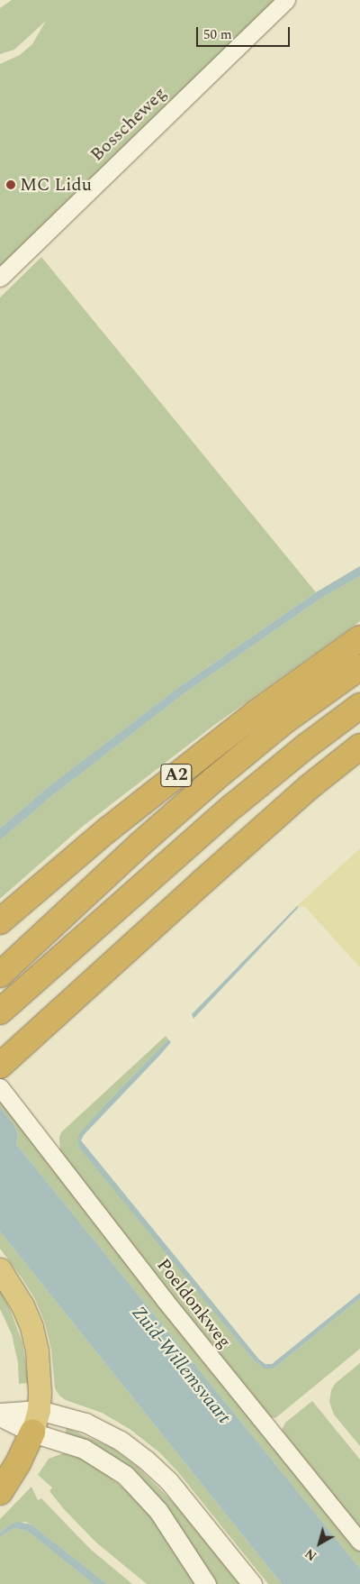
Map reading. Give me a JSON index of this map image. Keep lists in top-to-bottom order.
{
  "streets": {
    "highway": ["A2"],
    "street": ["Bosscheweg", "Poeldonkweg"]
  },
  "water": ["Zuid-Willemsvaart"],
  "places": ["MC Lidu"],
  "scale_bar": "50 m",
  "north": "bottom left"
}
